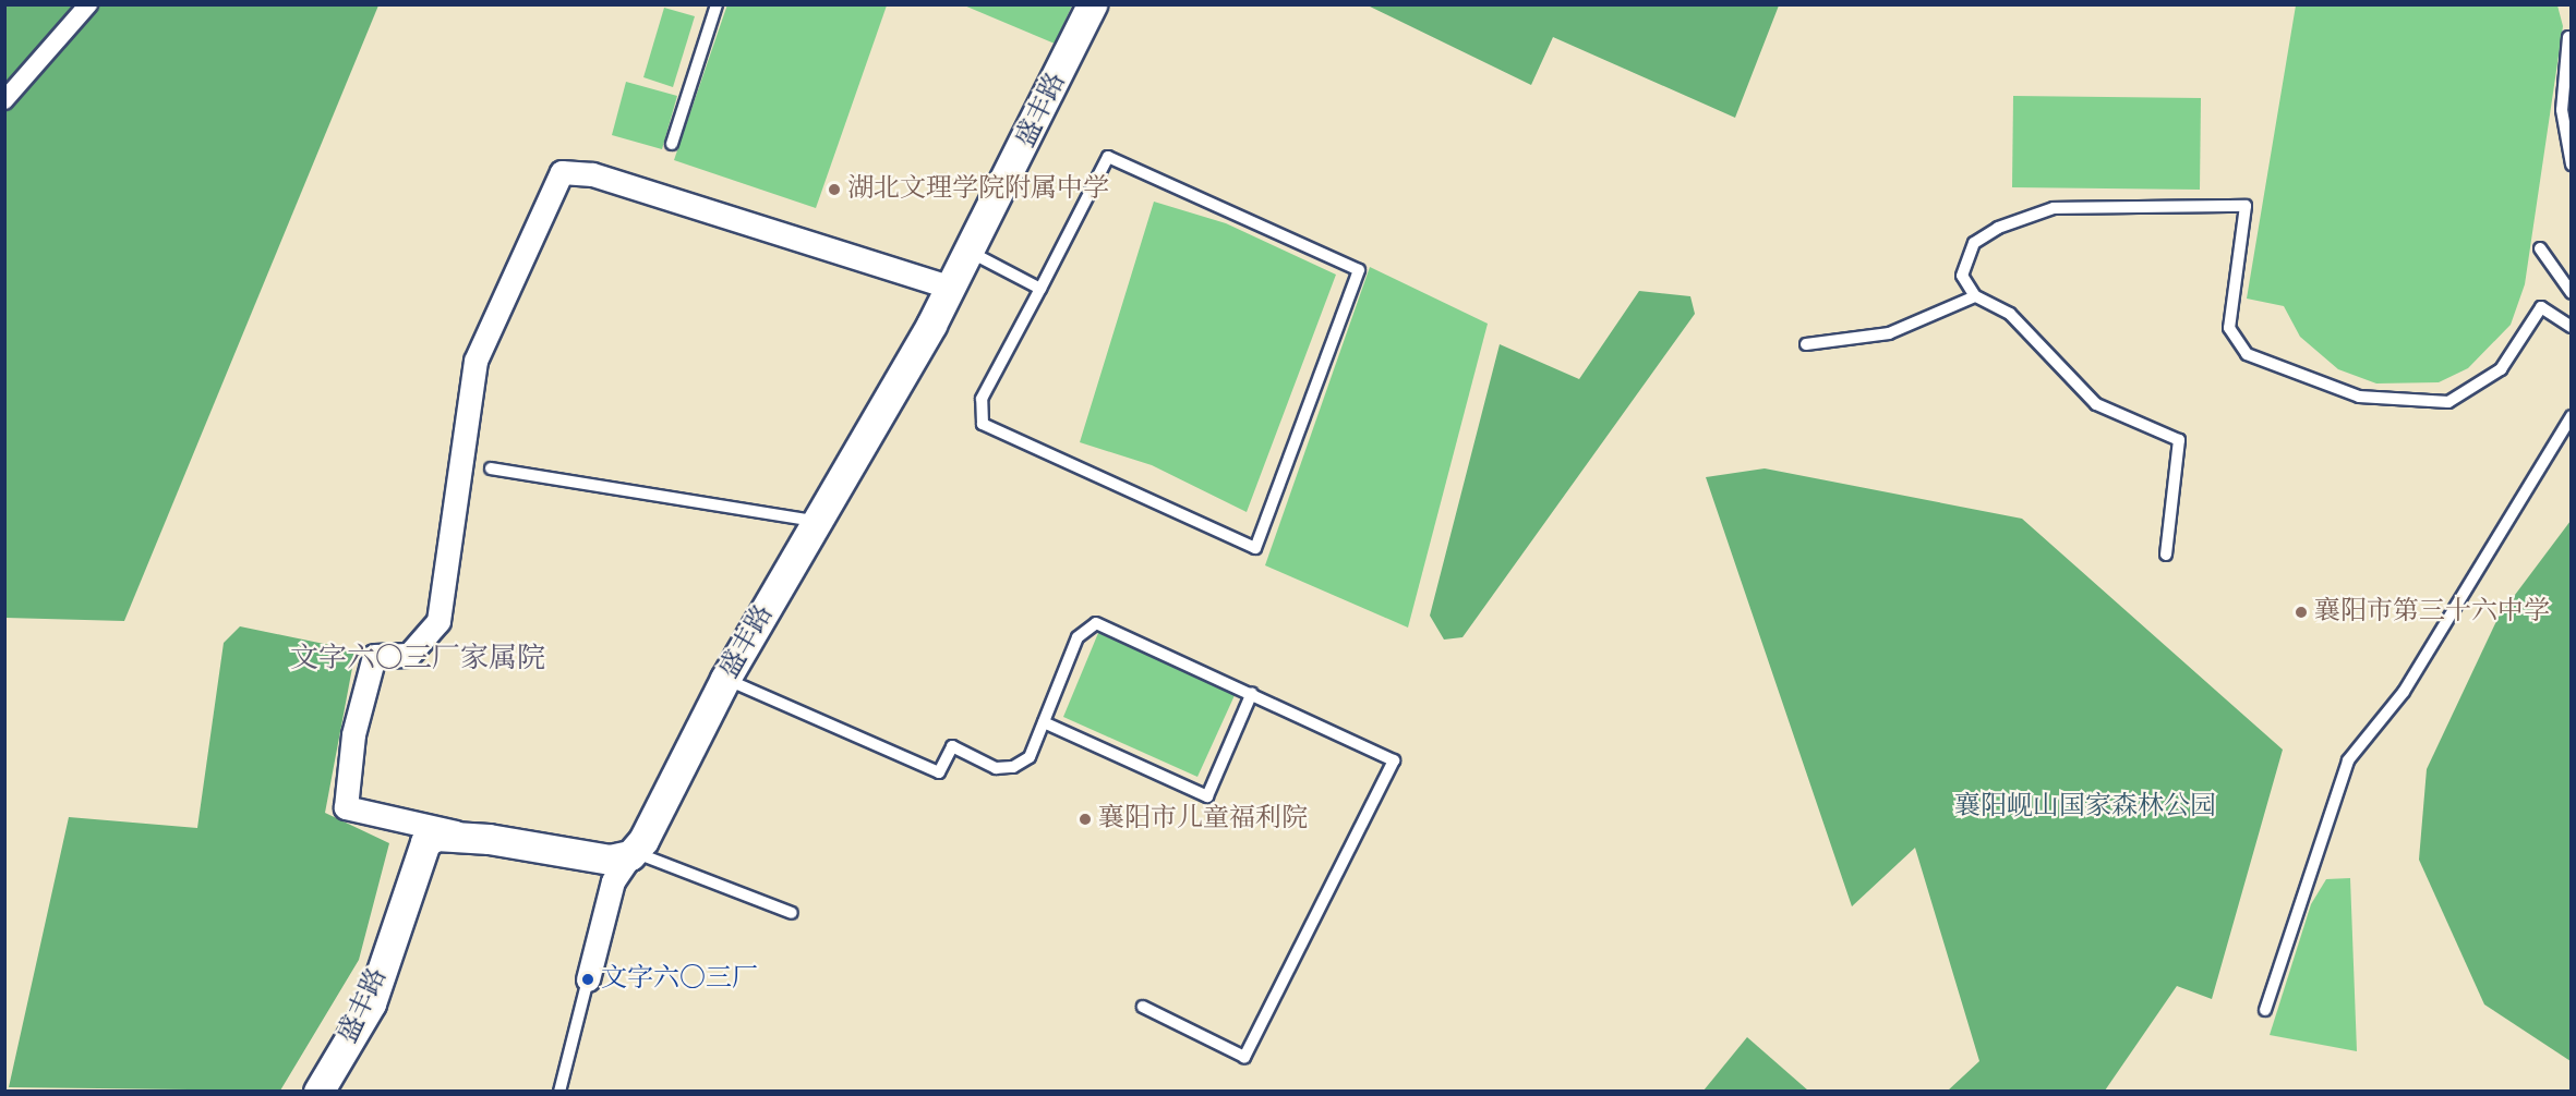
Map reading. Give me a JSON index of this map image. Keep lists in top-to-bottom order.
{
  "streets": {
    "street": ["盛丰路"]
  },
  "districts": ["文字六〇三厂家属院"],
  "parks": ["襄阳岘山国家森林公园"],
  "places": [
    "湖北文理学院附属中学",
    "襄阳市第三十六中学",
    "襄阳市儿童福利院",
    "文字六〇三厂"
  ]
}
